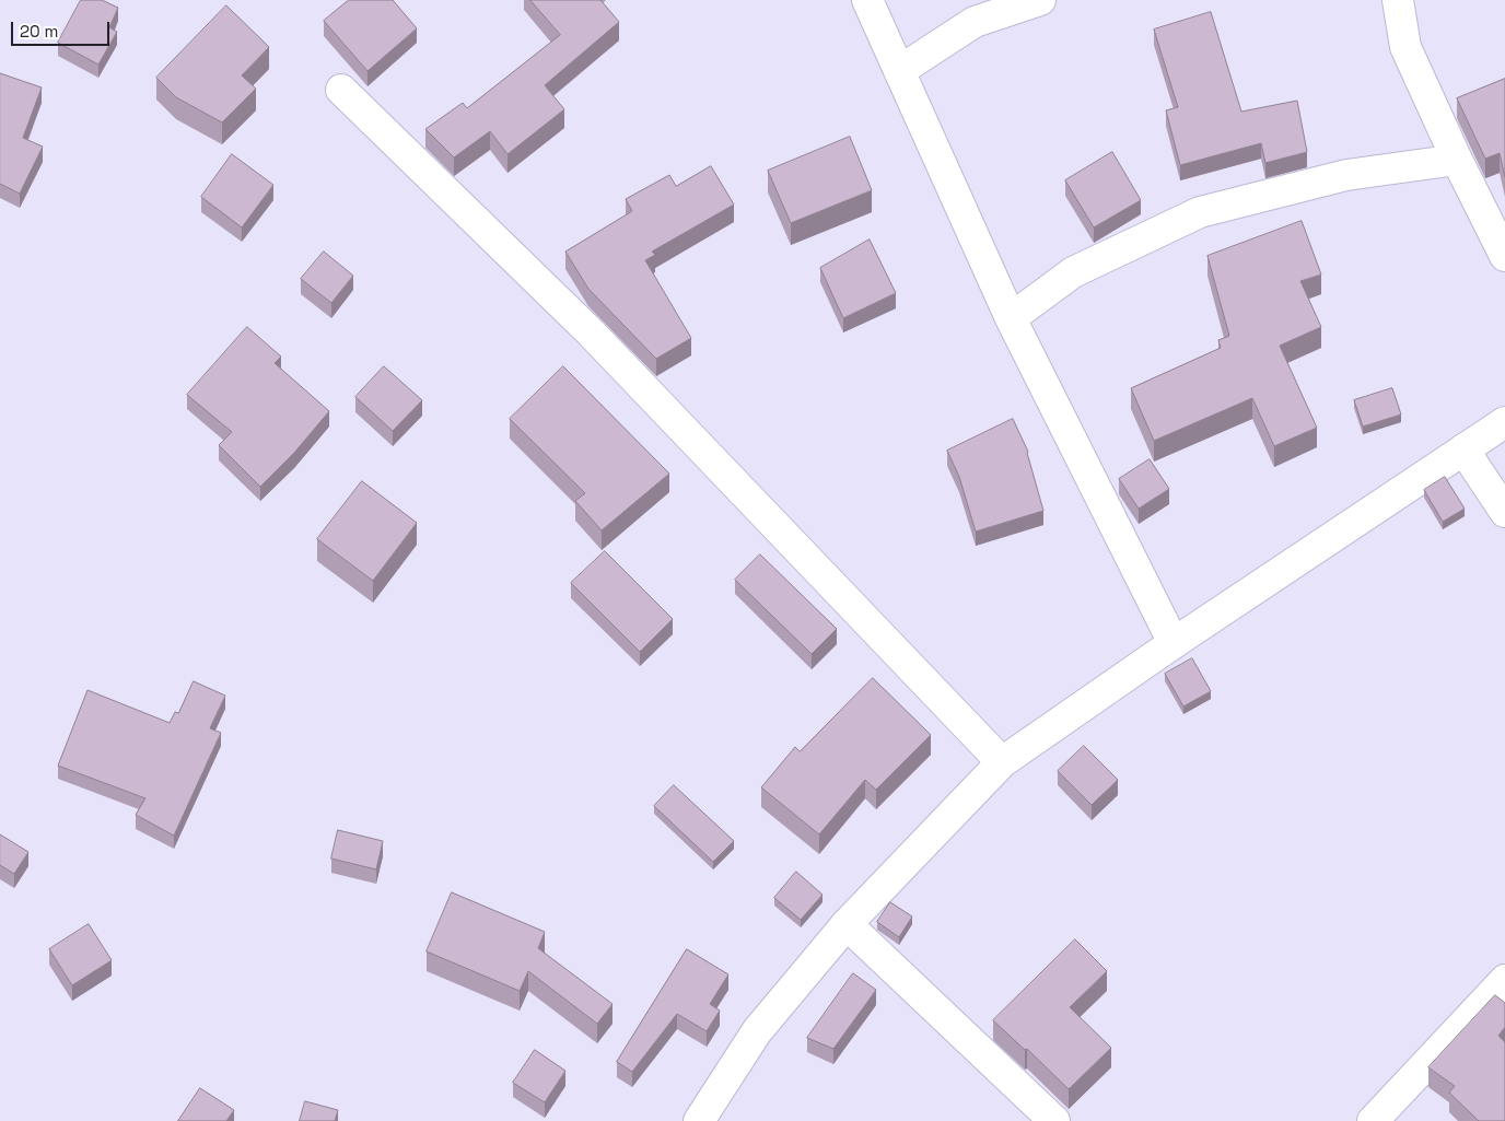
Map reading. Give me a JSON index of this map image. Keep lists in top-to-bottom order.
{
  "scale_bar": "20 m"
}
